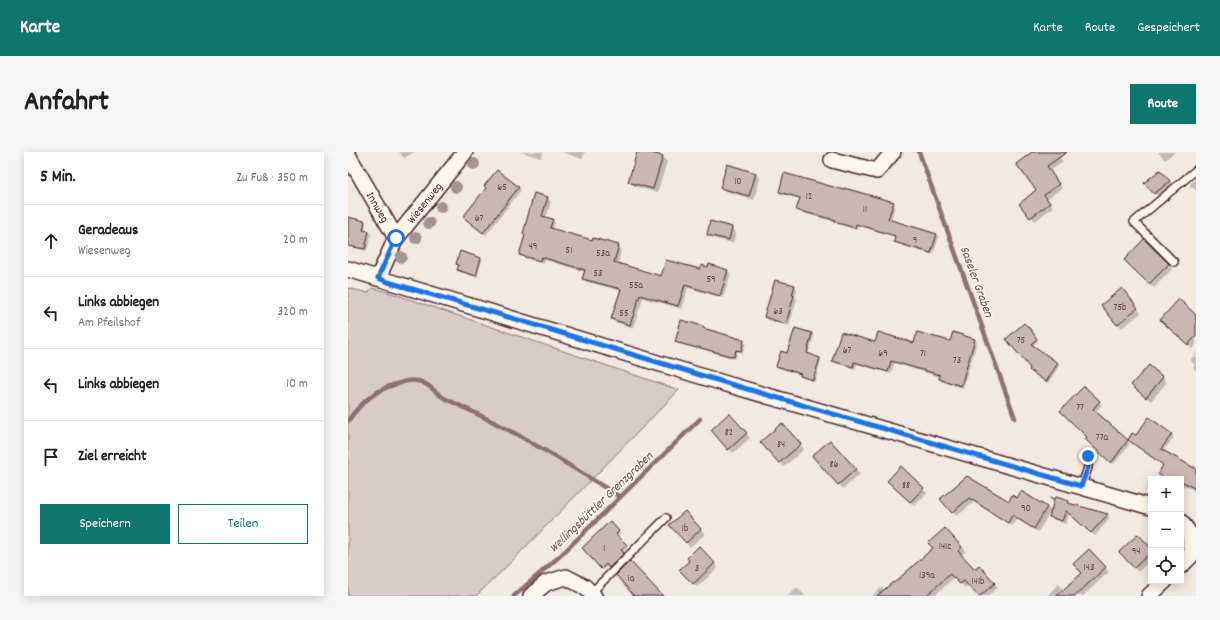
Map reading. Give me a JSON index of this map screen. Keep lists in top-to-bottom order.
{
  "streets": {
    "street": ["Wiesenweg", "Innweg"]
  },
  "crossings": [
    ["Wiesenweg", "Innweg"]
  ],
  "water": ["Saseler Graben", "Wellingsbüttler Grenzgraben"],
  "house_numbers": [
    "10",
    "65",
    "12",
    "11",
    "67",
    "9",
    "49",
    "51",
    "53a",
    "53",
    "59",
    "55a",
    "75b",
    "63",
    "55",
    "75",
    "67",
    "69",
    "71",
    "73",
    "77",
    "82",
    "77a",
    "84",
    "86",
    "88",
    "90",
    "1b",
    "141c",
    "1",
    "94",
    "143",
    "3",
    "139a",
    "1a",
    "141b"
  ],
  "page": {
    "header": "Karte",
    "nav": ["Karte", "Route", "Gespeichert"],
    "title": "Anfahrt",
    "buttons": [
      "Route",
      ["Speichern", "Teilen"]
    ],
    "heading": ["5 Min.", "Zu Fuß · 350 m"],
    "list": [
      ["Geradeaus", "Wiesenweg", "20 m"],
      ["Links abbiegen", "Am Pfeilshof", "320 m"],
      ["Links abbiegen", "10 m"],
      "Ziel erreicht"
    ],
    "map_buttons": ["+", "−"]
  }
}
